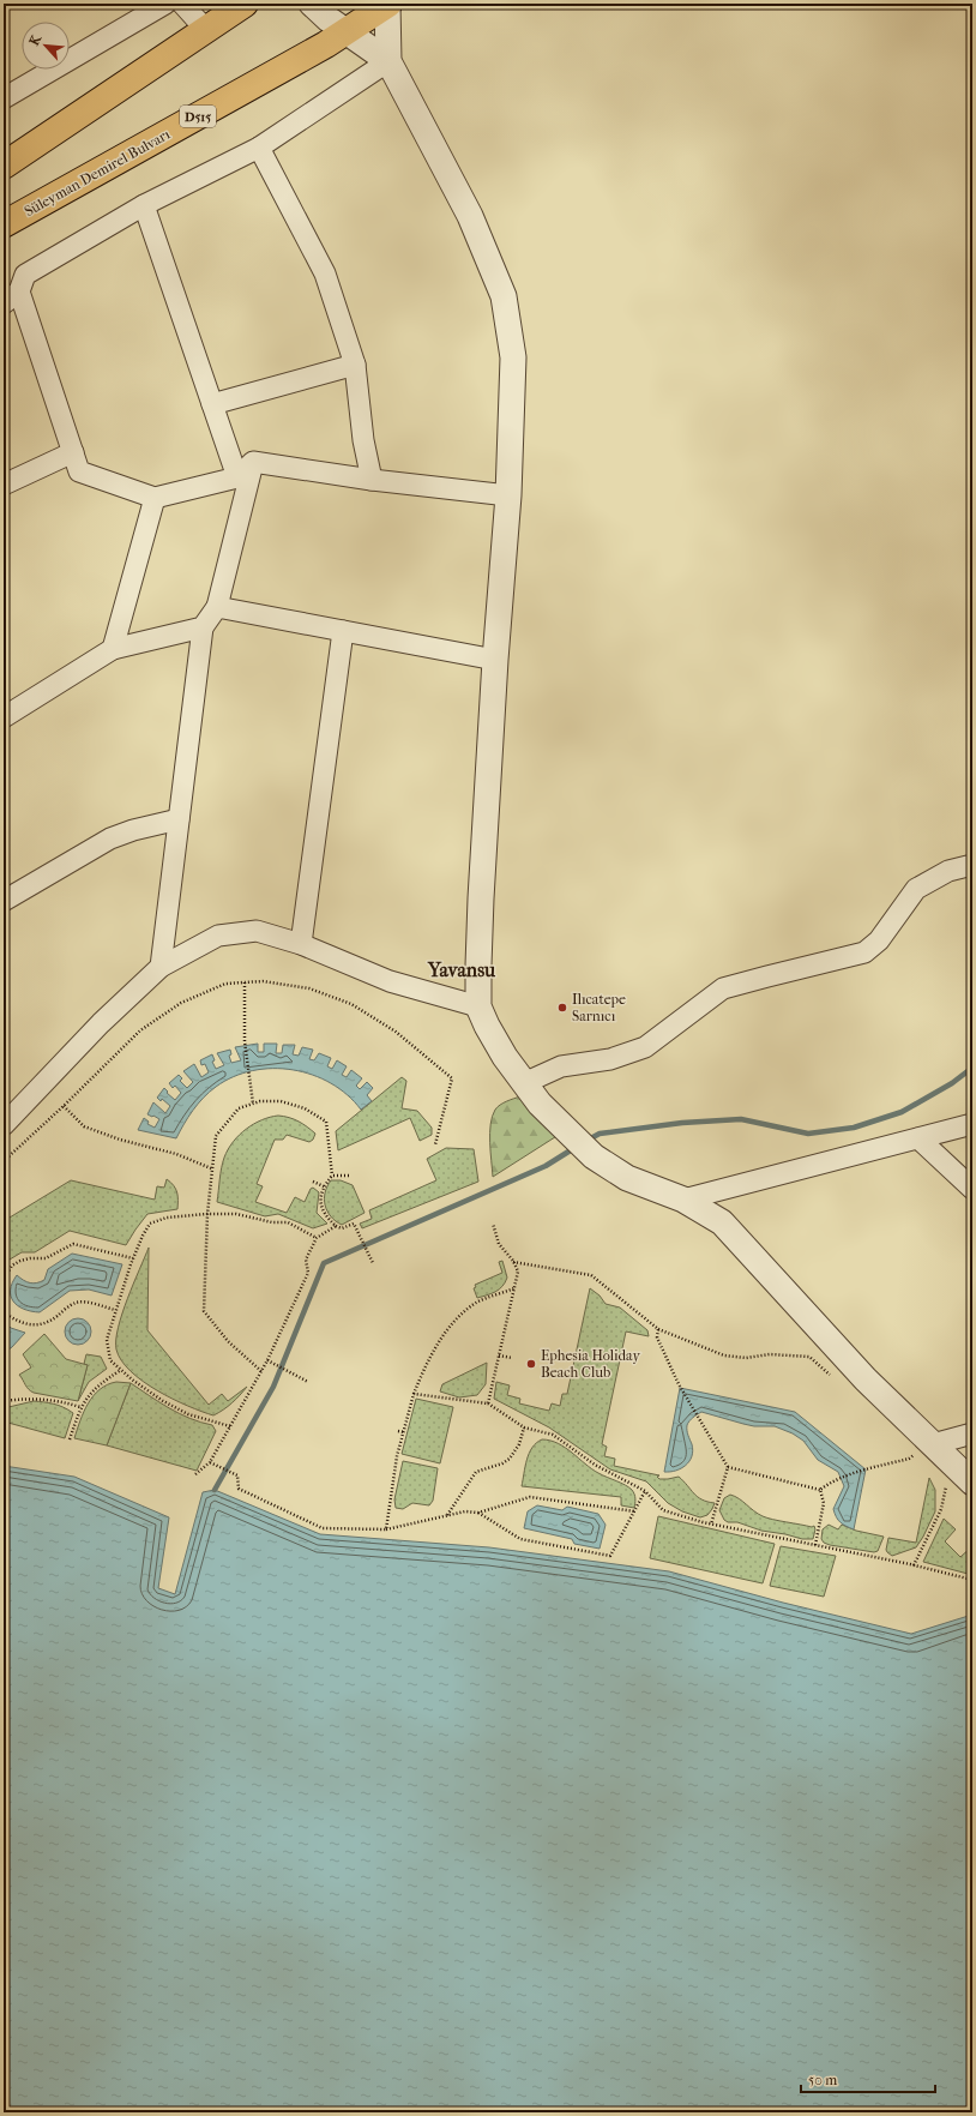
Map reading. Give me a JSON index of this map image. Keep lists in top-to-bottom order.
{
  "streets": {
    "highway": ["D515", "Süleyman Demirel Bulvarı"]
  },
  "districts": ["Yavansu"],
  "places": ["Ilıcatepe Sarnıcı", "Ephesia Holiday Beach Club"],
  "scale_bar": "50 m",
  "north": "top left"
}
